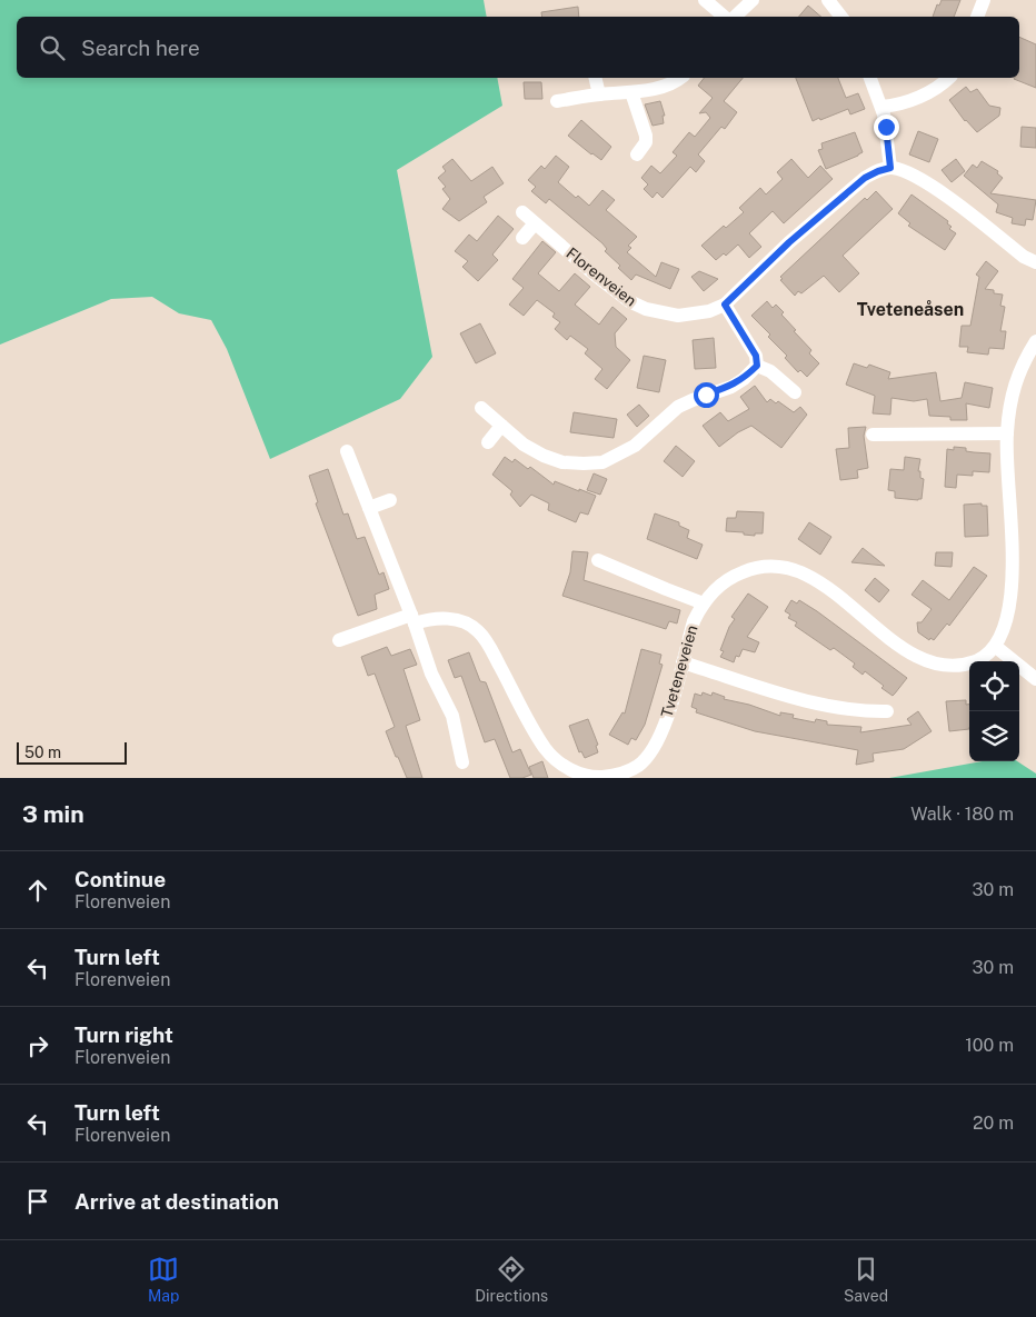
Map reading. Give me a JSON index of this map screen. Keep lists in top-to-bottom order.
{
  "streets": {
    "street": ["Florenveien", "Tveteneveien"]
  },
  "districts": ["Tveteneåsen"],
  "scale_bar": "50 m",
  "page": {
    "search": "Search here",
    "scale": "50 m",
    "heading": ["3 min", "Walk · 180 m"],
    "list": [
      ["Continue", "Florenveien", "30 m"],
      ["Turn left", "Florenveien", "30 m"],
      ["Turn right", "Florenveien", "100 m"],
      ["Turn left", "Florenveien", "20 m"],
      "Arrive at destination"
    ],
    "nav": ["Map", "Directions", "Saved"]
  }
}
